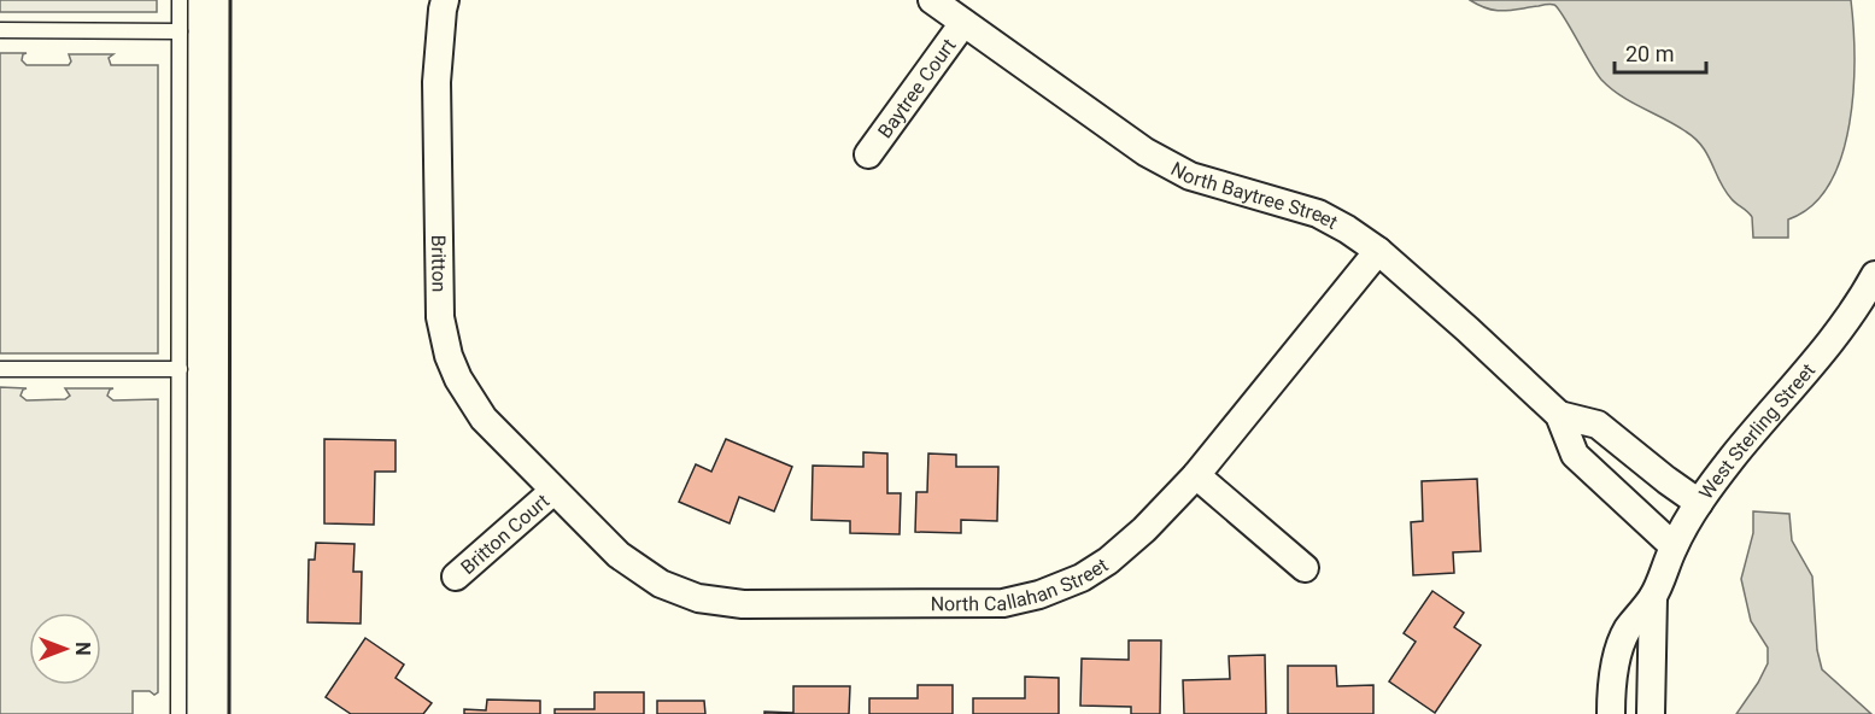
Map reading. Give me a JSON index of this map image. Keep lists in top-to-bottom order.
{
  "streets": {
    "street": [
      "Baytree Court",
      "North Baytree Street",
      "Britton",
      "West Sterling Street",
      "Britton Court",
      "North Callahan Street"
    ]
  },
  "crossings": [
    ["Baytree Court", "North Baytree Street"],
    ["North Baytree Street", "West Sterling Street"],
    ["North Baytree Street", "North Callahan Street"],
    ["Britton", "Britton Court"],
    ["Britton", "North Callahan Street"],
    ["Britton Court", "North Callahan Street"]
  ],
  "scale_bar": "20 m",
  "north": "right"
}
